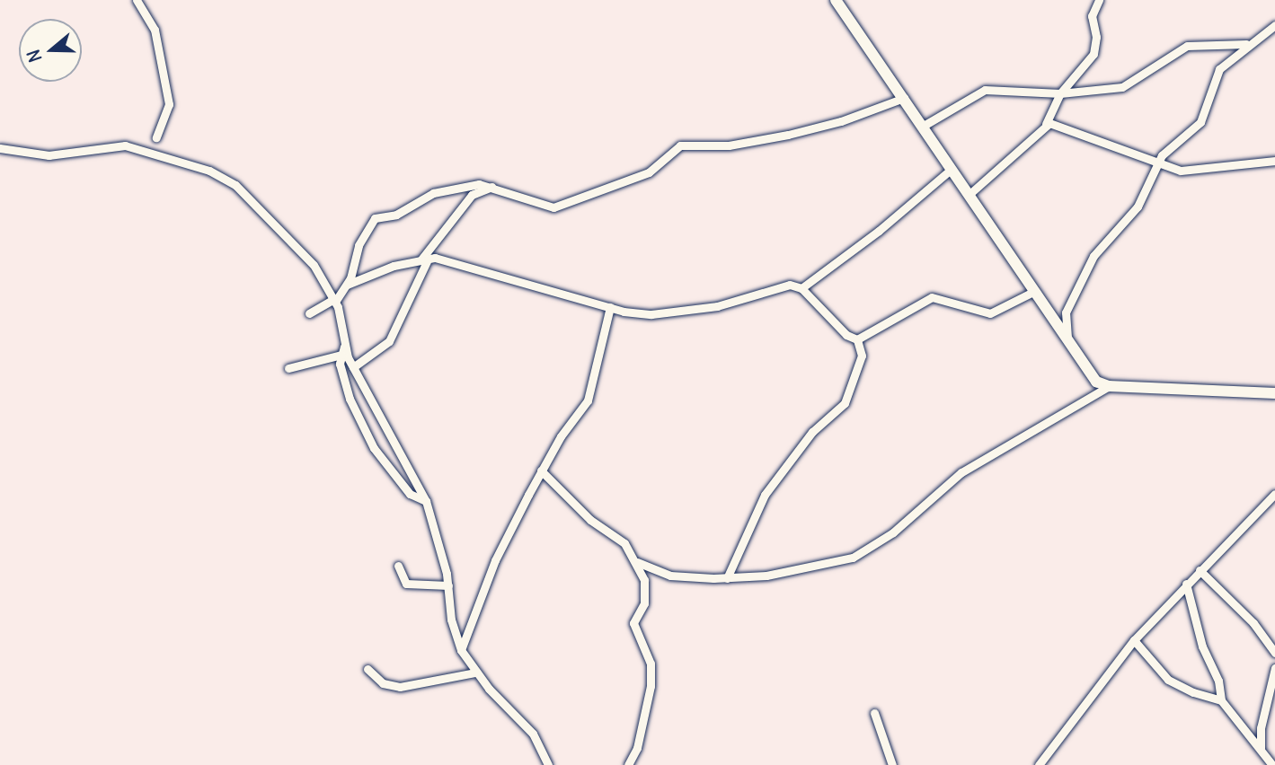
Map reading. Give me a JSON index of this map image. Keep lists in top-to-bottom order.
{
  "north": "left"
}
